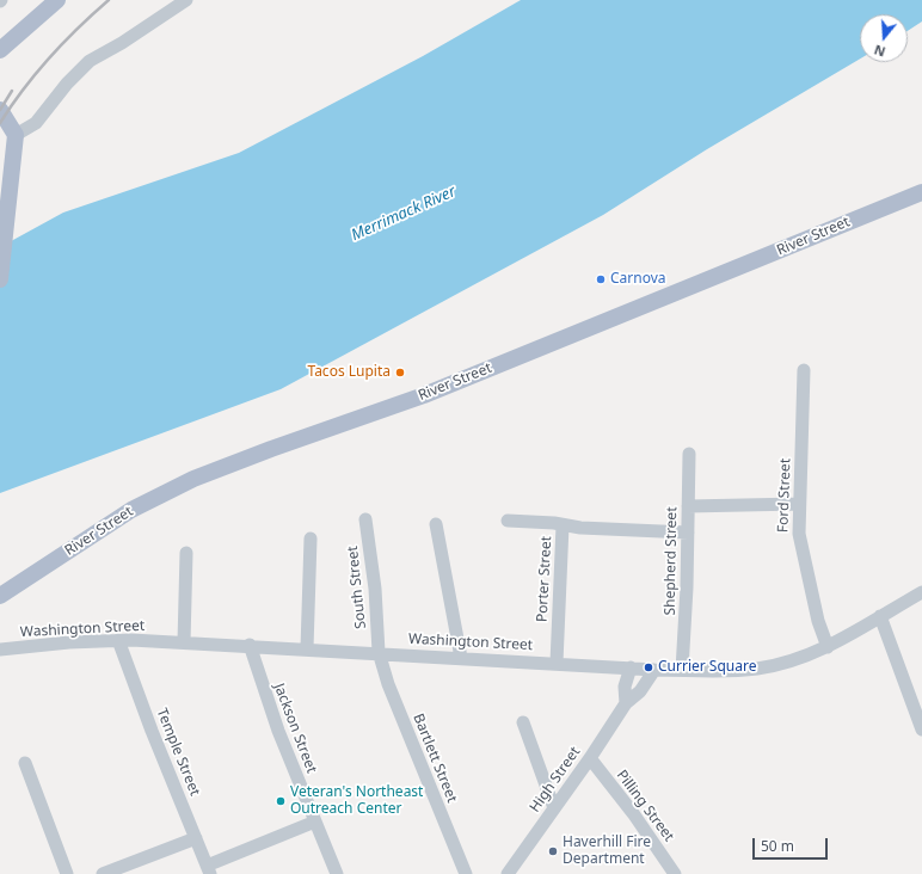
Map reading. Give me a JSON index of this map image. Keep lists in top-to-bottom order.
{
  "streets": {
    "main road": ["River Street"],
    "street": [
      "Ford Street",
      "Shepherd Street",
      "Porter Street",
      "South Street",
      "Washington Street",
      "Jackson Street",
      "Temple Street",
      "Bartlett Street",
      "High Street",
      "Pilling Street"
    ]
  },
  "crossings": [
    ["Ford Street", "Washington Street"],
    ["Shepherd Street", "Washington Street"],
    ["Porter Street", "Washington Street"],
    ["South Street", "Washington Street"],
    ["South Street", "Bartlett Street"],
    ["Washington Street", "Jackson Street"],
    ["Washington Street", "Temple Street"],
    ["Washington Street", "Bartlett Street"],
    ["Washington Street", "High Street"],
    ["High Street", "Pilling Street"]
  ],
  "water": ["Merrimack River"],
  "places": [
    "Carnova",
    "Tacos Lupita",
    "Currier Square",
    "Veteran's Northeast Outreach Center",
    "Haverhill Fire Department"
  ],
  "scale_bar": "50 m",
  "north": "bottom"
}
